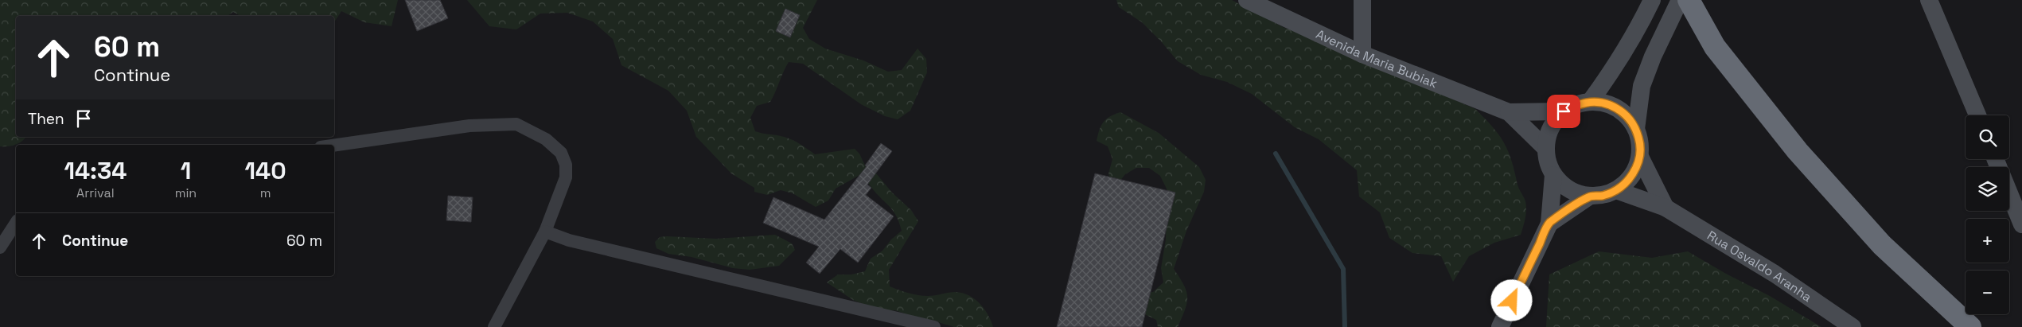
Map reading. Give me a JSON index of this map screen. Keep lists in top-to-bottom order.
{
  "streets": {
    "street": ["Avenida Maria Bubiak", "Rua Osvaldo Aranha"]
  },
  "crossings": [
    ["Avenida Maria Bubiak", "Rua Osvaldo Aranha"]
  ],
  "page": {
    "turn": ["60 m", "Continue"],
    "then": "Then",
    "map_buttons": ["+", "−"],
    "eta": [
      "14:34",
      "Arrival",
      "1",
      "min",
      "140",
      "m"
    ],
    "list": [
      {
        "name": "Continue",
        "value": "60 m"
      }
    ]
  }
}
